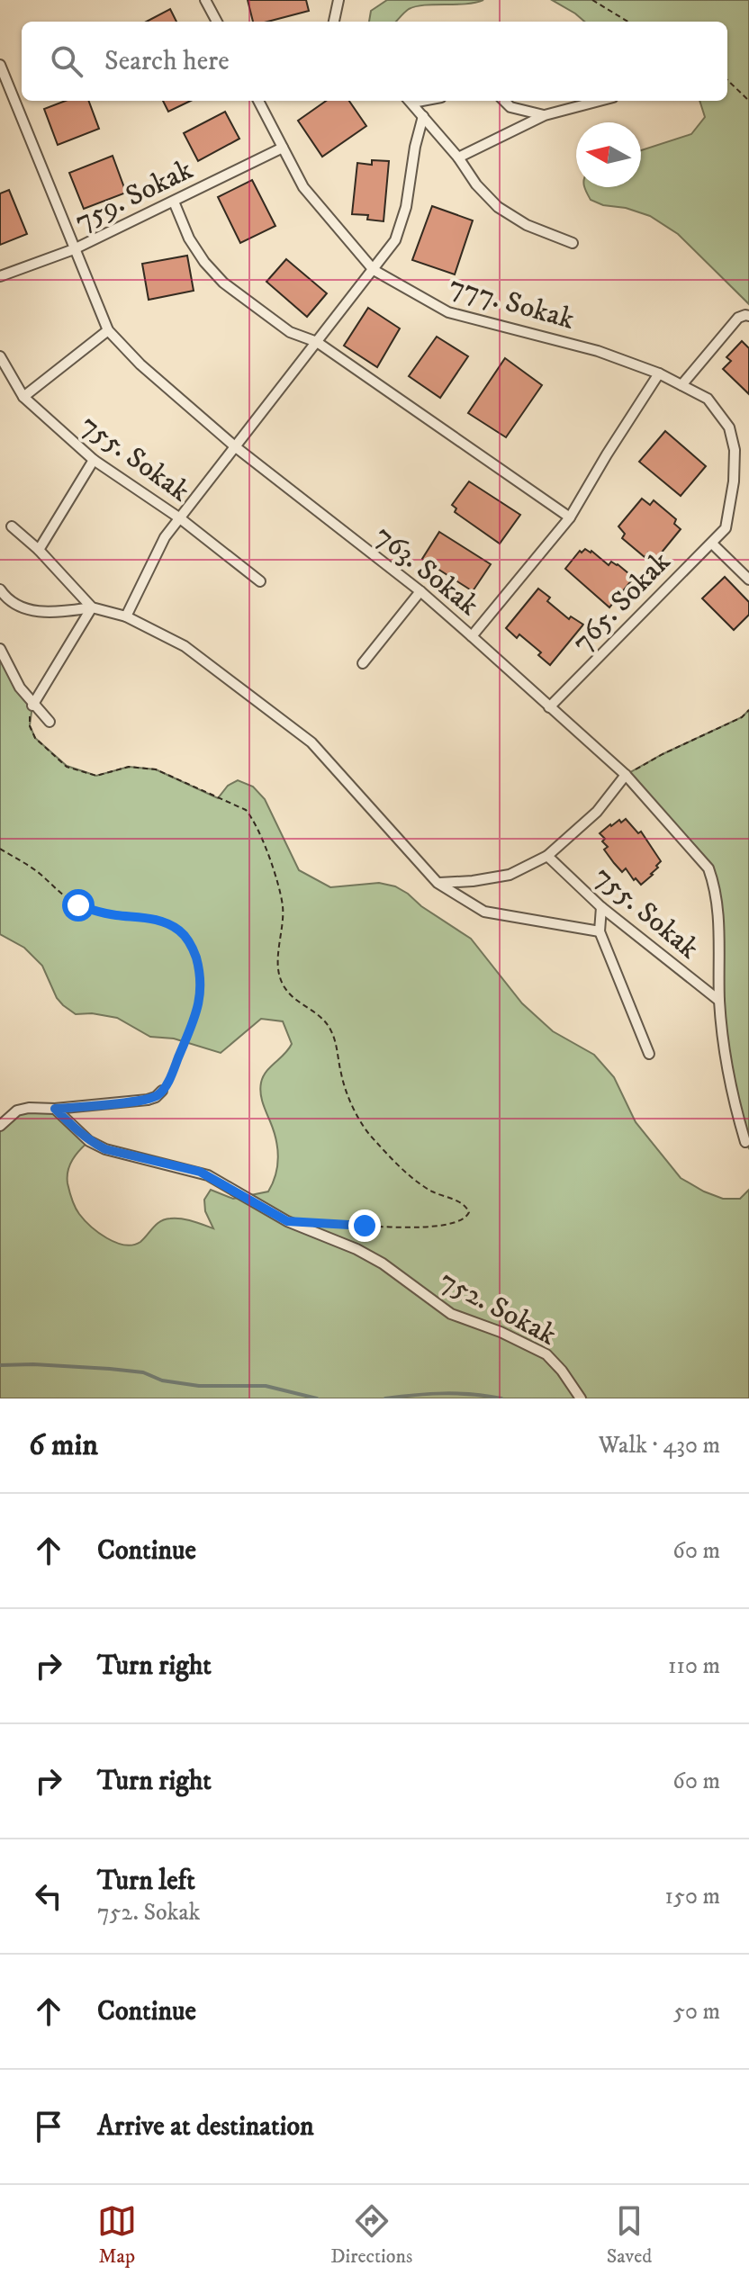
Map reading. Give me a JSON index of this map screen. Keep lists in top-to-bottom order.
{
  "streets": {
    "street": [
      "759. Sokak",
      "777. Sokak",
      "755. Sokak",
      "763. Sokak",
      "765. Sokak",
      "752. Sokak"
    ]
  },
  "crossings": [
    ["759. Sokak", "777. Sokak"],
    ["759. Sokak", "763. Sokak"],
    ["777. Sokak", "765. Sokak"],
    ["755. Sokak", "763. Sokak"],
    ["763. Sokak", "765. Sokak"]
  ],
  "north": "left",
  "page": {
    "search": "Search here",
    "heading": ["6 min", "Walk · 430 m"],
    "list": [
      ["Continue", "60 m"],
      ["Turn right", "110 m"],
      ["Turn right", "60 m"],
      ["Turn left", "752. Sokak", "150 m"],
      ["Continue", "50 m"],
      "Arrive at destination"
    ],
    "nav": ["Map", "Directions", "Saved"]
  }
}
